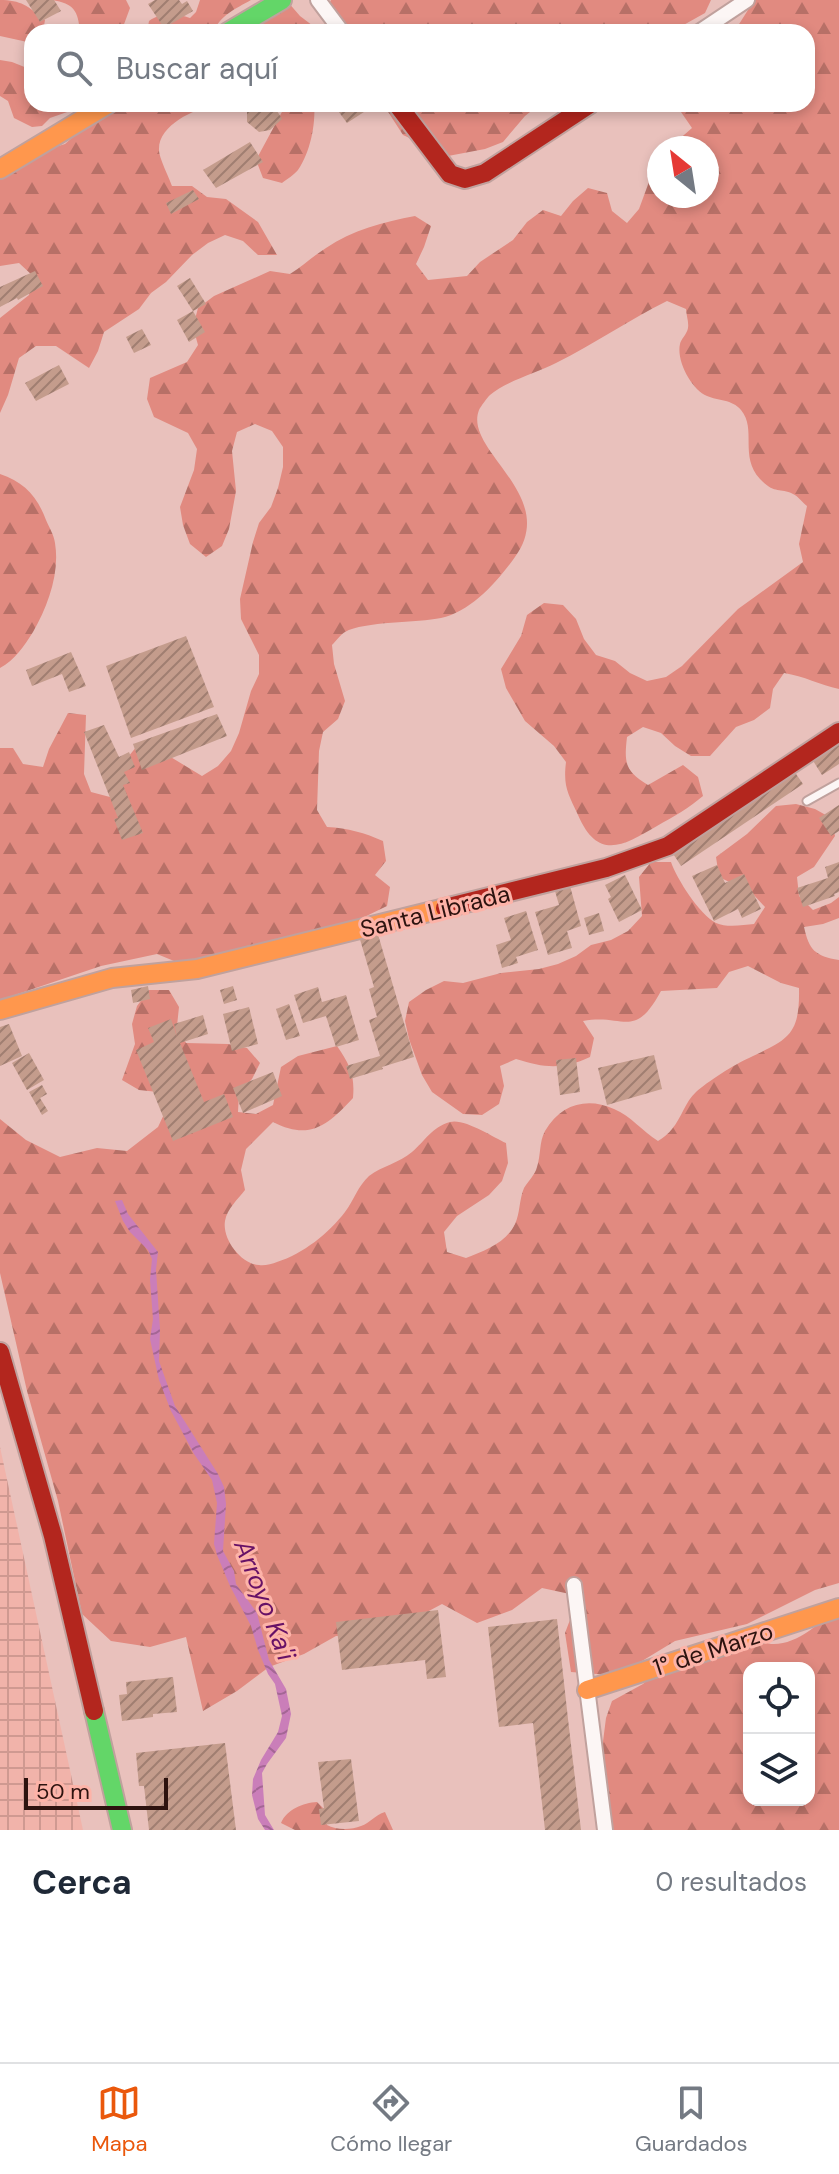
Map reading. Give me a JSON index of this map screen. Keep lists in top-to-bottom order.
{
  "streets": {
    "street": ["Santa Librada", "1° de Marzo"]
  },
  "water": ["Arroyo Ka'i"],
  "scale_bar": "50 m",
  "north": "top left",
  "page": {
    "search": "Buscar aquí",
    "scale": "50 m",
    "heading": ["Cerca", "0 resultados"],
    "nav": ["Mapa", "Cómo llegar", "Guardados"]
  }
}
